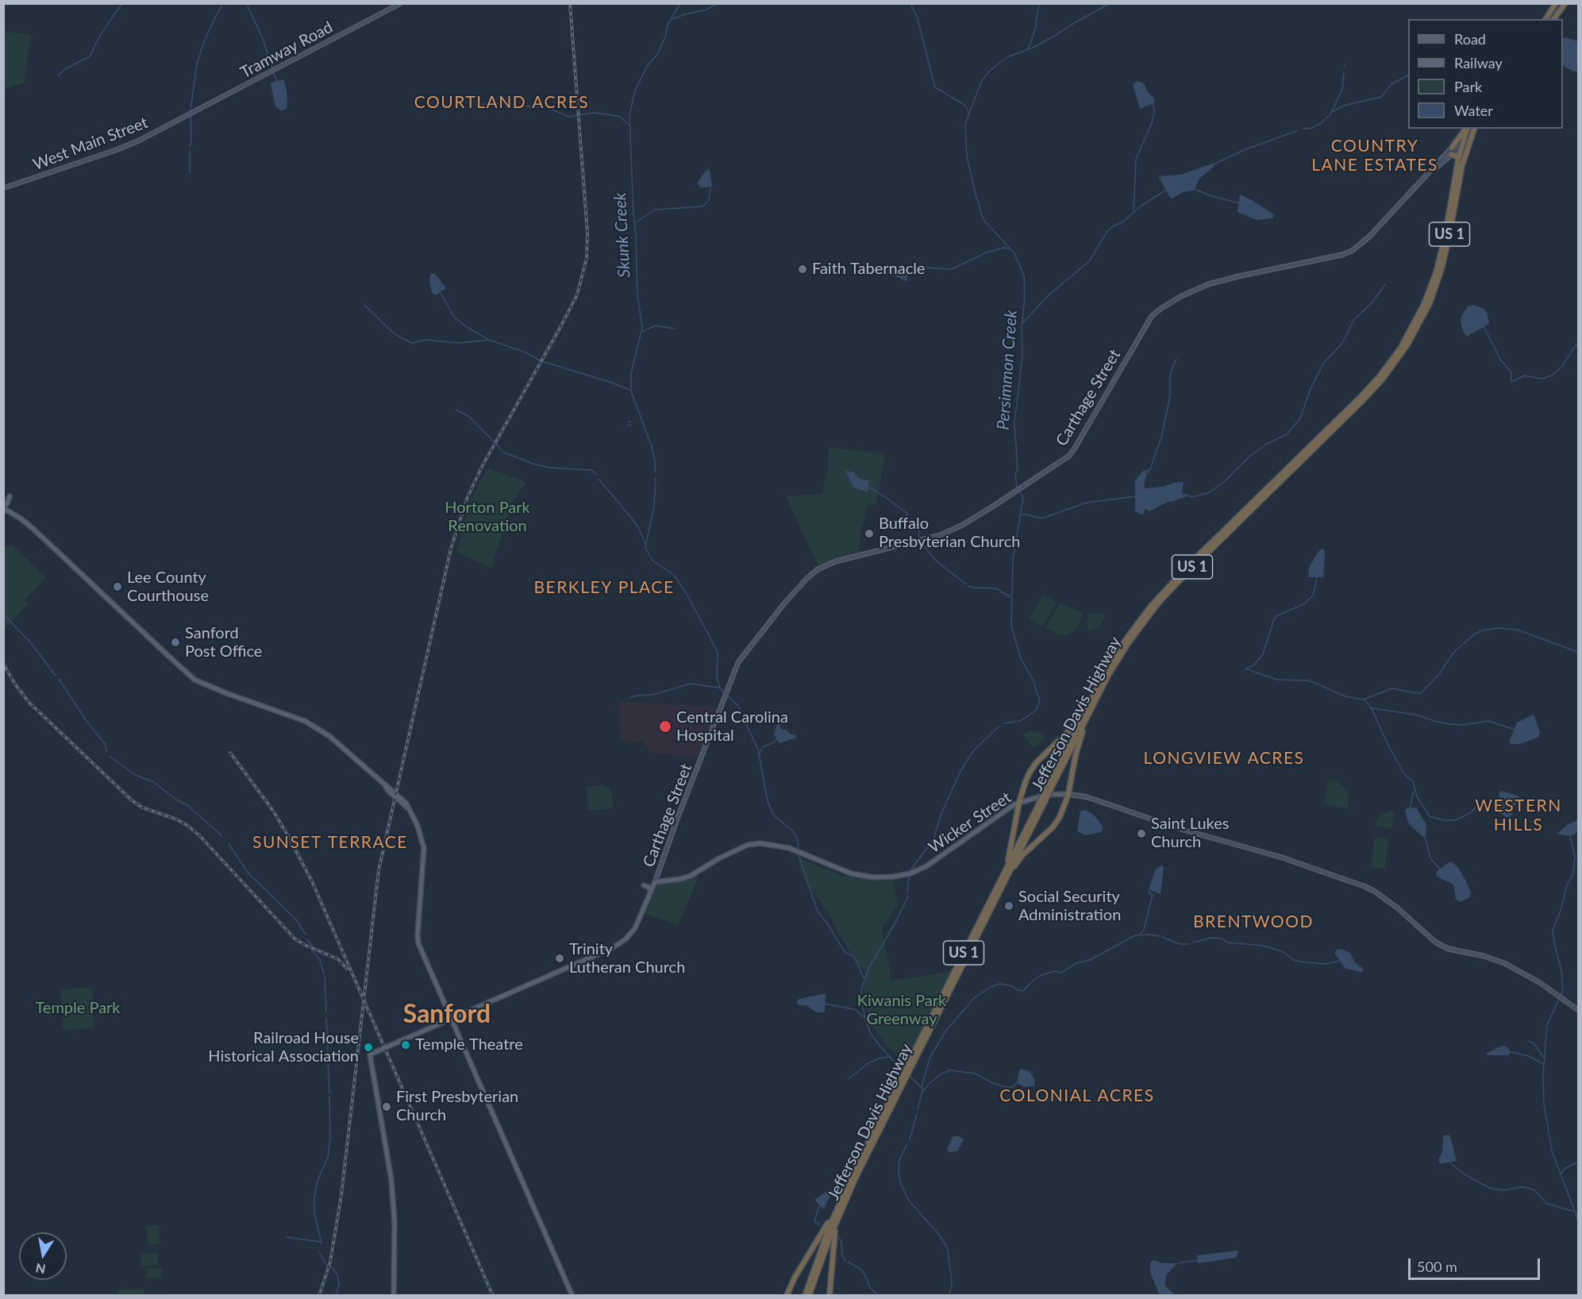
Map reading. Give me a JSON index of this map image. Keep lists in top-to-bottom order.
{
  "streets": {
    "highway": ["US 1", "Jefferson Davis Highway"],
    "main road": [
      "Tramway Road",
      "West Main Street",
      "Carthage Street",
      "Wicker Street"
    ]
  },
  "crossings": [
    ["Tramway Road", "West Main Street"],
    ["Carthage Street", "Jefferson Davis Highway"],
    ["Carthage Street", "Wicker Street"]
  ],
  "districts": [
    "COURTLAND ACRES",
    "COUNTRY LANE ESTATES",
    "BERKLEY PLACE",
    "LONGVIEW ACRES",
    "WESTERN HILLS",
    "SUNSET TERRACE",
    "BRENTWOOD",
    "Sanford",
    "COLONIAL ACRES"
  ],
  "water": ["Skunk Creek", "Persimmon Creek"],
  "parks": ["Horton Park Renovation", "Kiwanis Park Greenway", "Temple Park"],
  "places": [
    "Faith Tabernacle",
    "Buffalo Presbyterian Church",
    "Lee County Courthouse",
    "Sanford Post Office",
    "Central Carolina Hospital",
    "Saint Lukes Church",
    "Social Security Administration",
    "Trinity Lutheran Church",
    "Temple Theatre",
    "Railroad House Historical Association",
    "First Presbyterian Church"
  ],
  "legend": [
    "Road",
    "Railway",
    "Park",
    "Water"
  ],
  "scale_bar": "500 m",
  "north": "bottom"
}
